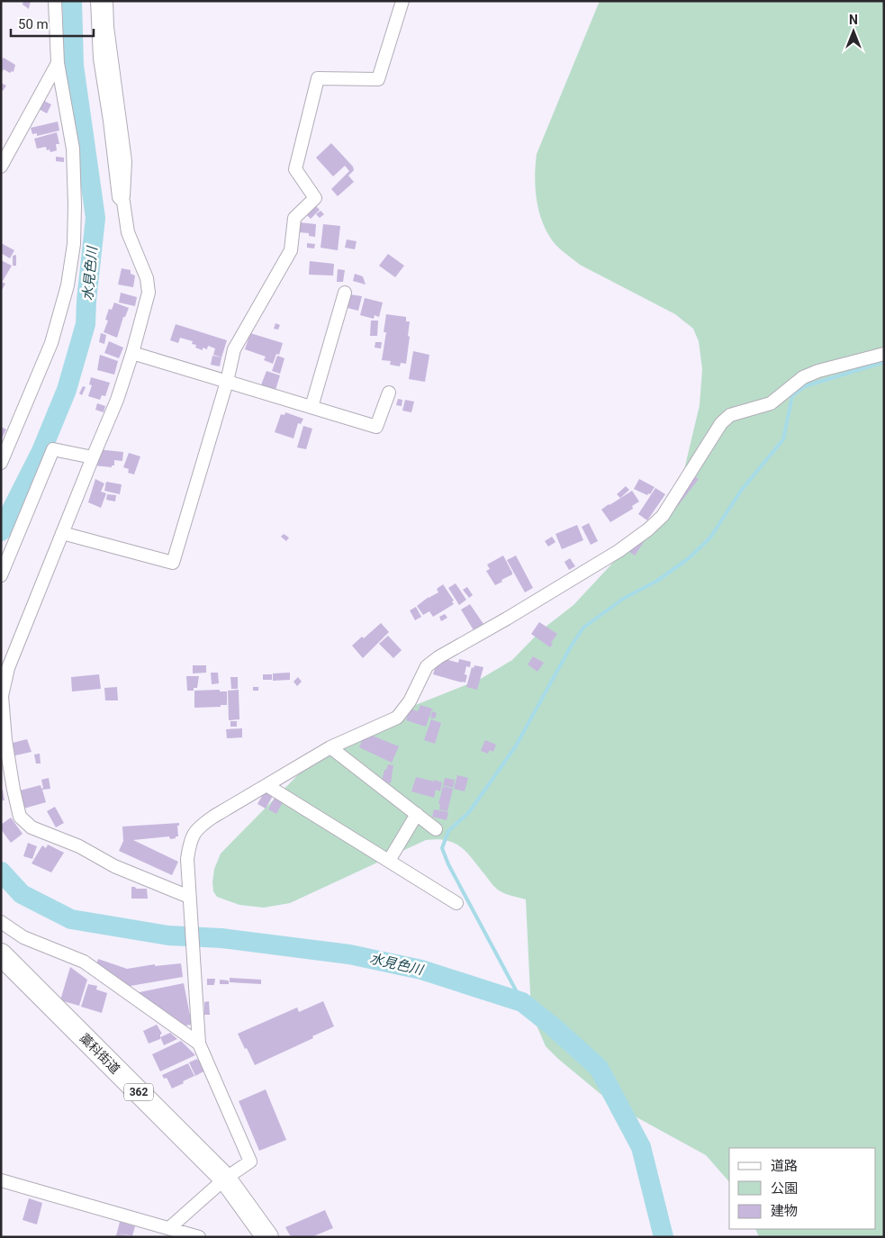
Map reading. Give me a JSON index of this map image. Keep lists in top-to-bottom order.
{
  "streets": {
    "highway": ["藁科街道", "362"]
  },
  "water": ["水見色川"],
  "legend": ["道路", "公園", "建物"],
  "scale_bar": "50 m",
  "north": "top"
}
